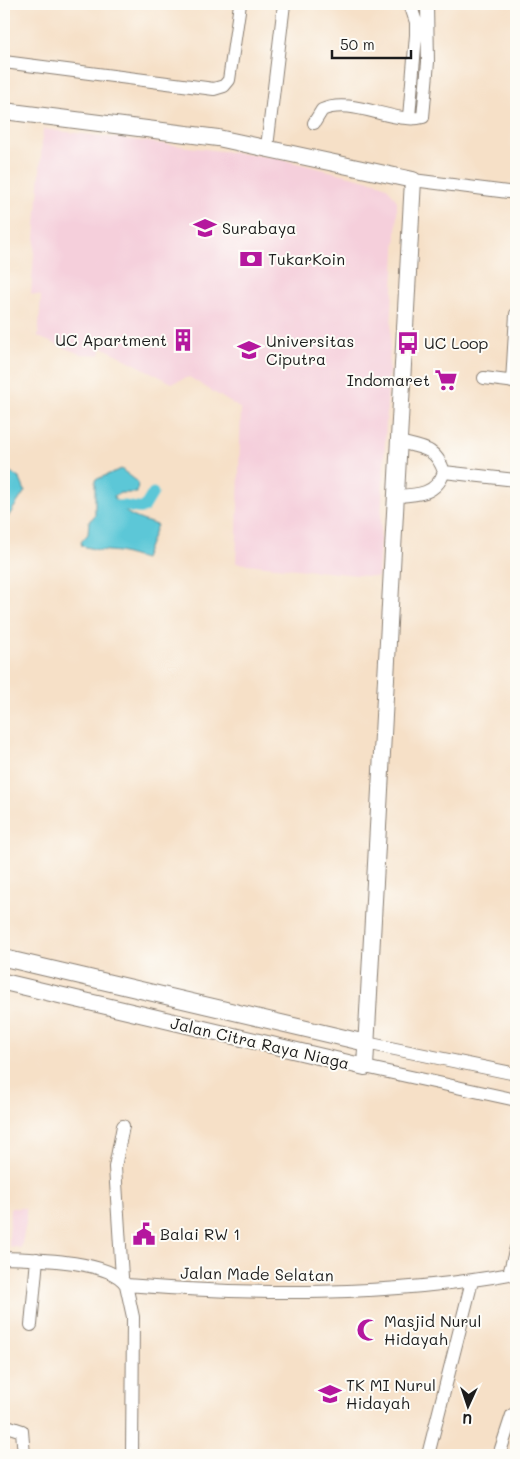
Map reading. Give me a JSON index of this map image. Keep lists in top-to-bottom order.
{
  "streets": {
    "street": ["Jalan Citra Raya Niaga", "Jalan Made Selatan"]
  },
  "places": {
    "school or university": ["Surabaya", "Universitas Ciputra", "TK MI Nurul Hidayah"],
    "bank": ["TukarKoin"],
    "building": ["UC Apartment"],
    "bus stop": ["UC Loop"],
    "supermarket": ["Indomaret"],
    "public building": ["Balai RW 1"],
    "mosque": ["Masjid Nurul Hidayah"]
  },
  "scale_bar": "50 m",
  "north": "bottom"
}
